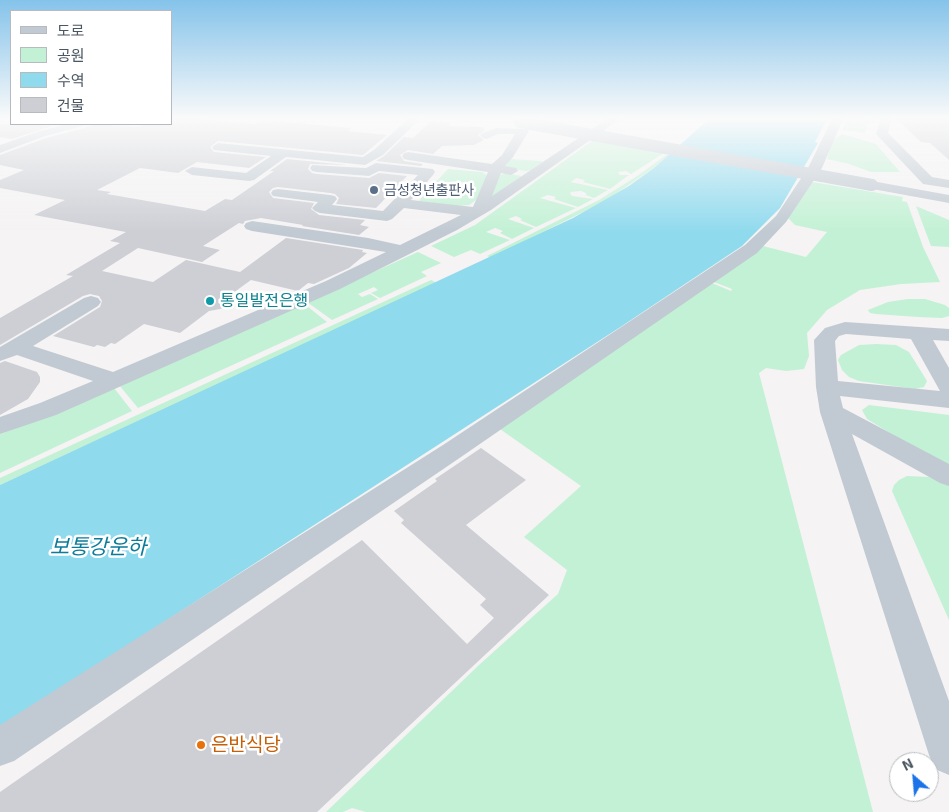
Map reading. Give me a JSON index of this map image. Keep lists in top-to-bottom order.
{
  "water": ["보통강운하"],
  "places": ["금성청년출판사", "통일발전은행", "은반식당"],
  "legend": [
    "도로",
    "공원",
    "수역",
    "건물"
  ],
  "north": "top left"
}
